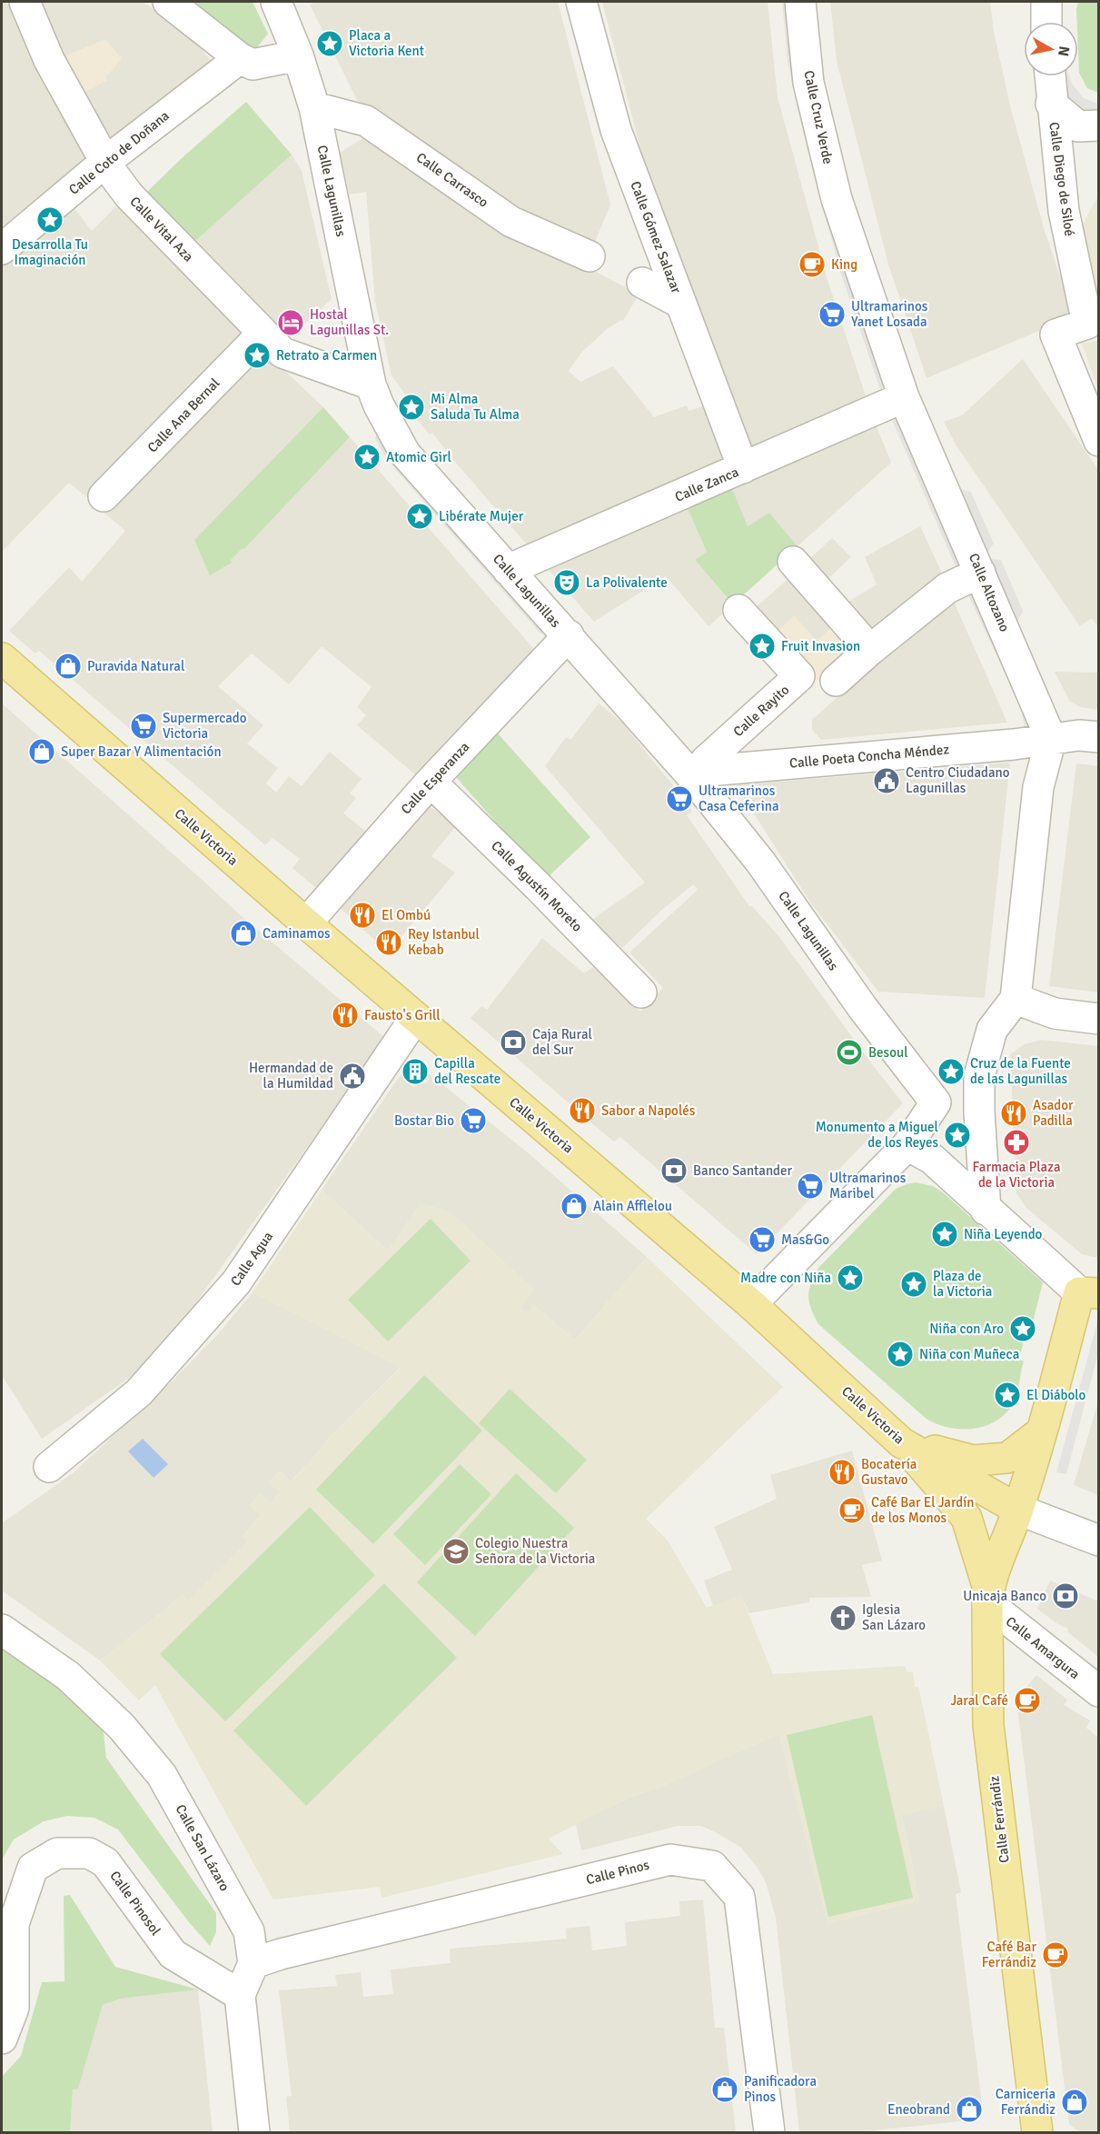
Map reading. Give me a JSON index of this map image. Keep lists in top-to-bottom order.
{
  "streets": {
    "main road": ["Calle Victoria", "Calle Ferrándiz"],
    "street": [
      "Calle Cruz Verde",
      "Calle Coto de Doñana",
      "Calle Diego de Siloé",
      "Calle Carrasco",
      "Calle Lagunillas",
      "Calle Vital Aza",
      "Calle Gómez Salazar",
      "Calle Ana Bernal",
      "Calle Zanca",
      "Calle Altozano",
      "Calle Rayito",
      "Calle Poeta Concha Méndez",
      "Calle Esperanza",
      "Calle Agustín Moreto",
      "Calle Agua",
      "Calle Amargura",
      "Calle San Lázaro",
      "Calle Pinos",
      "Calle Pinosol"
    ]
  },
  "crossings": [
    ["Calle Cruz Verde", "Calle Altozano"],
    ["Calle Coto de Doñana", "Calle Vital Aza"],
    ["Calle Carrasco", "Calle Lagunillas"],
    ["Calle Lagunillas", "Calle Vital Aza"],
    ["Calle Lagunillas", "Calle Zanca"],
    ["Calle Lagunillas", "Calle Rayito"],
    ["Calle Lagunillas", "Calle Poeta Concha Méndez"],
    ["Calle Lagunillas", "Calle Esperanza"],
    ["Calle Vital Aza", "Calle Ana Bernal"],
    ["Calle Gómez Salazar", "Calle Zanca"],
    ["Calle Zanca", "Calle Altozano"],
    ["Calle Altozano", "Calle Poeta Concha Méndez"],
    ["Calle Rayito", "Calle Poeta Concha Méndez"],
    ["Calle Esperanza", "Calle Victoria"],
    ["Calle Esperanza", "Calle Agustín Moreto"],
    ["Calle Victoria", "Calle Agua"],
    ["Calle Victoria", "Calle Ferrándiz"],
    ["Calle Amargura", "Calle Ferrándiz"],
    ["Calle San Lázaro", "Calle Pinos"]
  ],
  "places": {
    "place": [
      "Placa a Victoria Kent",
      "Desarrolla Tu Imaginación",
      "Retrato a Carmen",
      "Mi Alma Saluda Tu Alma",
      "Atomic Girl",
      "Libérate Mujer",
      "Fruit Invasion",
      "Cruz de la Fuente de las Lagunillas",
      "Monumento a Miguel de los Reyes",
      "Niña Leyendo",
      "Madre con Niña",
      "Plaza de la Victoria",
      "Niña con Aro",
      "Niña con Muñeca",
      "El Diábolo"
    ],
    "cafe": [
      "King",
      "Café Bar El Jardín de los Monos",
      "Jaral Café",
      "Café Bar Ferrándiz"
    ],
    "supermarket": [
      "Ultramarinos Yanet Losada",
      "Supermercado Victoria",
      "Ultramarinos Casa Ceferina",
      "Bostar Bio",
      "Ultramarinos Maribel",
      "Mas&Go"
    ],
    "hotel": ["Hostal Lagunillas St."],
    "theatre": ["La Polivalente"],
    "shop": [
      "Puravida Natural",
      "Super Bazar Y Alimentación",
      "Caminamos",
      "Alain Afflelou",
      "Panificadora Pinos",
      "Carnicería Ferrándiz",
      "Eneobrand"
    ],
    "public building": ["Centro Ciudadano Lagunillas", "Hermandad de la Humildad"],
    "restaurant": [
      "El Ombú",
      "Rey Istanbul Kebab",
      "Fausto's Grill",
      "Sabor a Napolés",
      "Asador Padilla",
      "Bocatería Gustavo"
    ],
    "bank": ["Caja Rural del Sur", "Banco Santander", "Unicaja Banco"],
    "sports": ["Besoul"],
    "building": ["Capilla del Rescate"],
    "pharmacy": ["Farmacia Plaza de la Victoria"],
    "school or university": ["Colegio Nuestra Señora de la Victoria"],
    "church": ["Iglesia San Lázaro"]
  },
  "north": "right"
}
